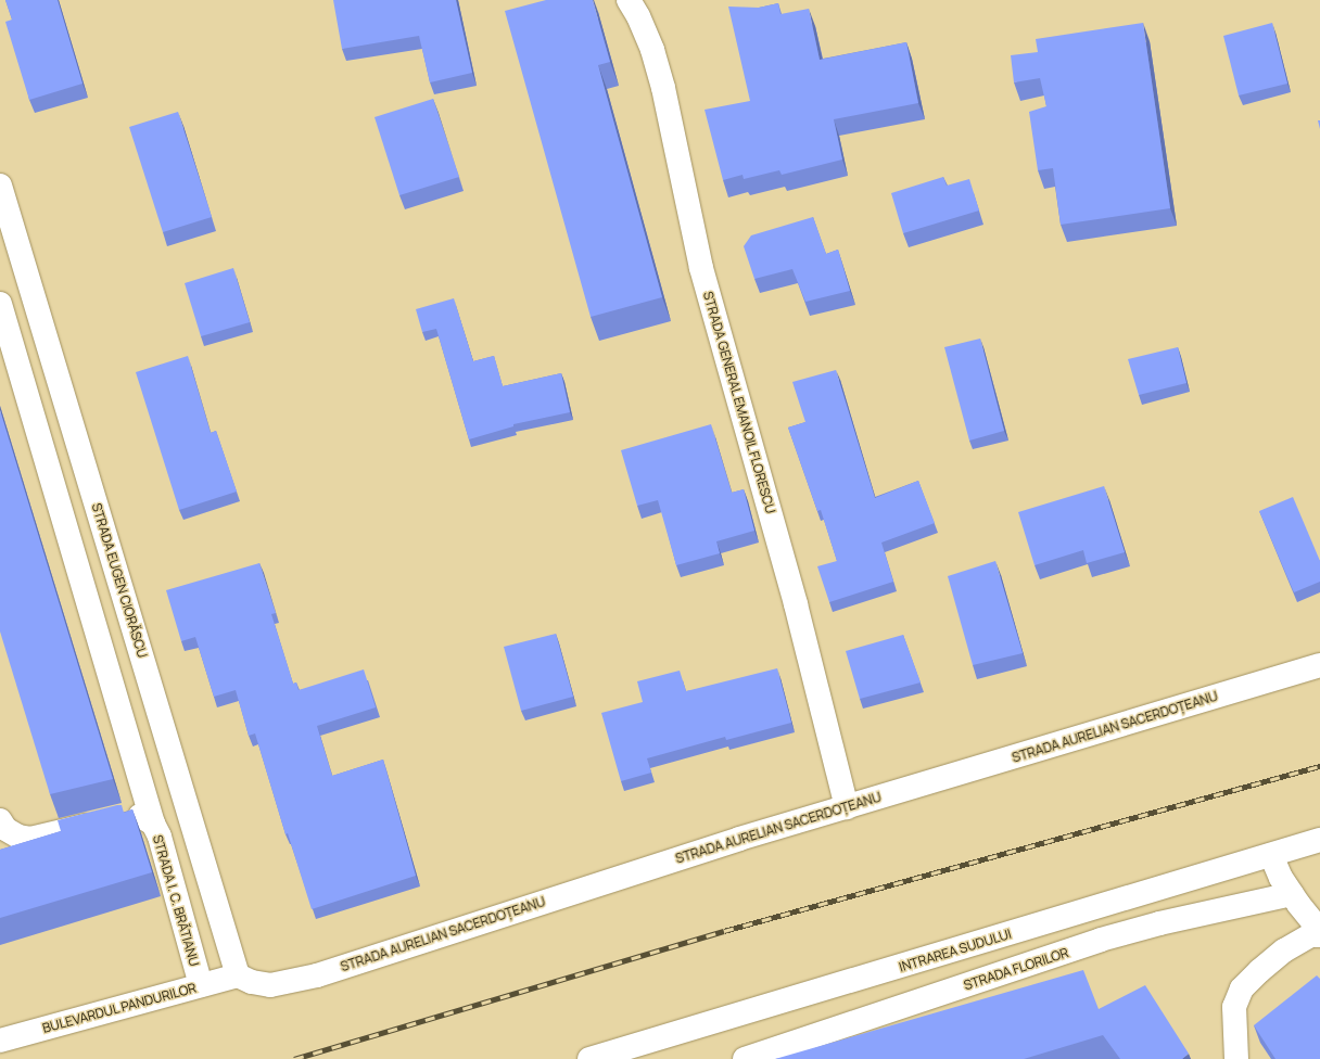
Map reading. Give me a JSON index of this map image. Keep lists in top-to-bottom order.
{
  "streets": {
    "street": [
      "STRADA GENERAL EMANOIL FLORESCU",
      "STRADA EUGEN CIORĂSCU",
      "STRADA AURELIAN SACERDOȚEANU",
      "STRADA I. C. BRĂTIANU",
      "INTRAREA SUDULUI",
      "STRADA FLORILOR",
      "BULEVARDUL PANDURILOR"
    ]
  },
  "crossings": [
    ["STRADA GENERAL EMANOIL FLORESCU", "STRADA AURELIAN SACERDOȚEANU"],
    ["STRADA EUGEN CIORĂSCU", "STRADA AURELIAN SACERDOȚEANU"],
    ["STRADA EUGEN CIORĂSCU", "BULEVARDUL PANDURILOR"],
    ["STRADA AURELIAN SACERDOȚEANU", "BULEVARDUL PANDURILOR"],
    ["STRADA I. C. BRĂTIANU", "BULEVARDUL PANDURILOR"]
  ]
}
